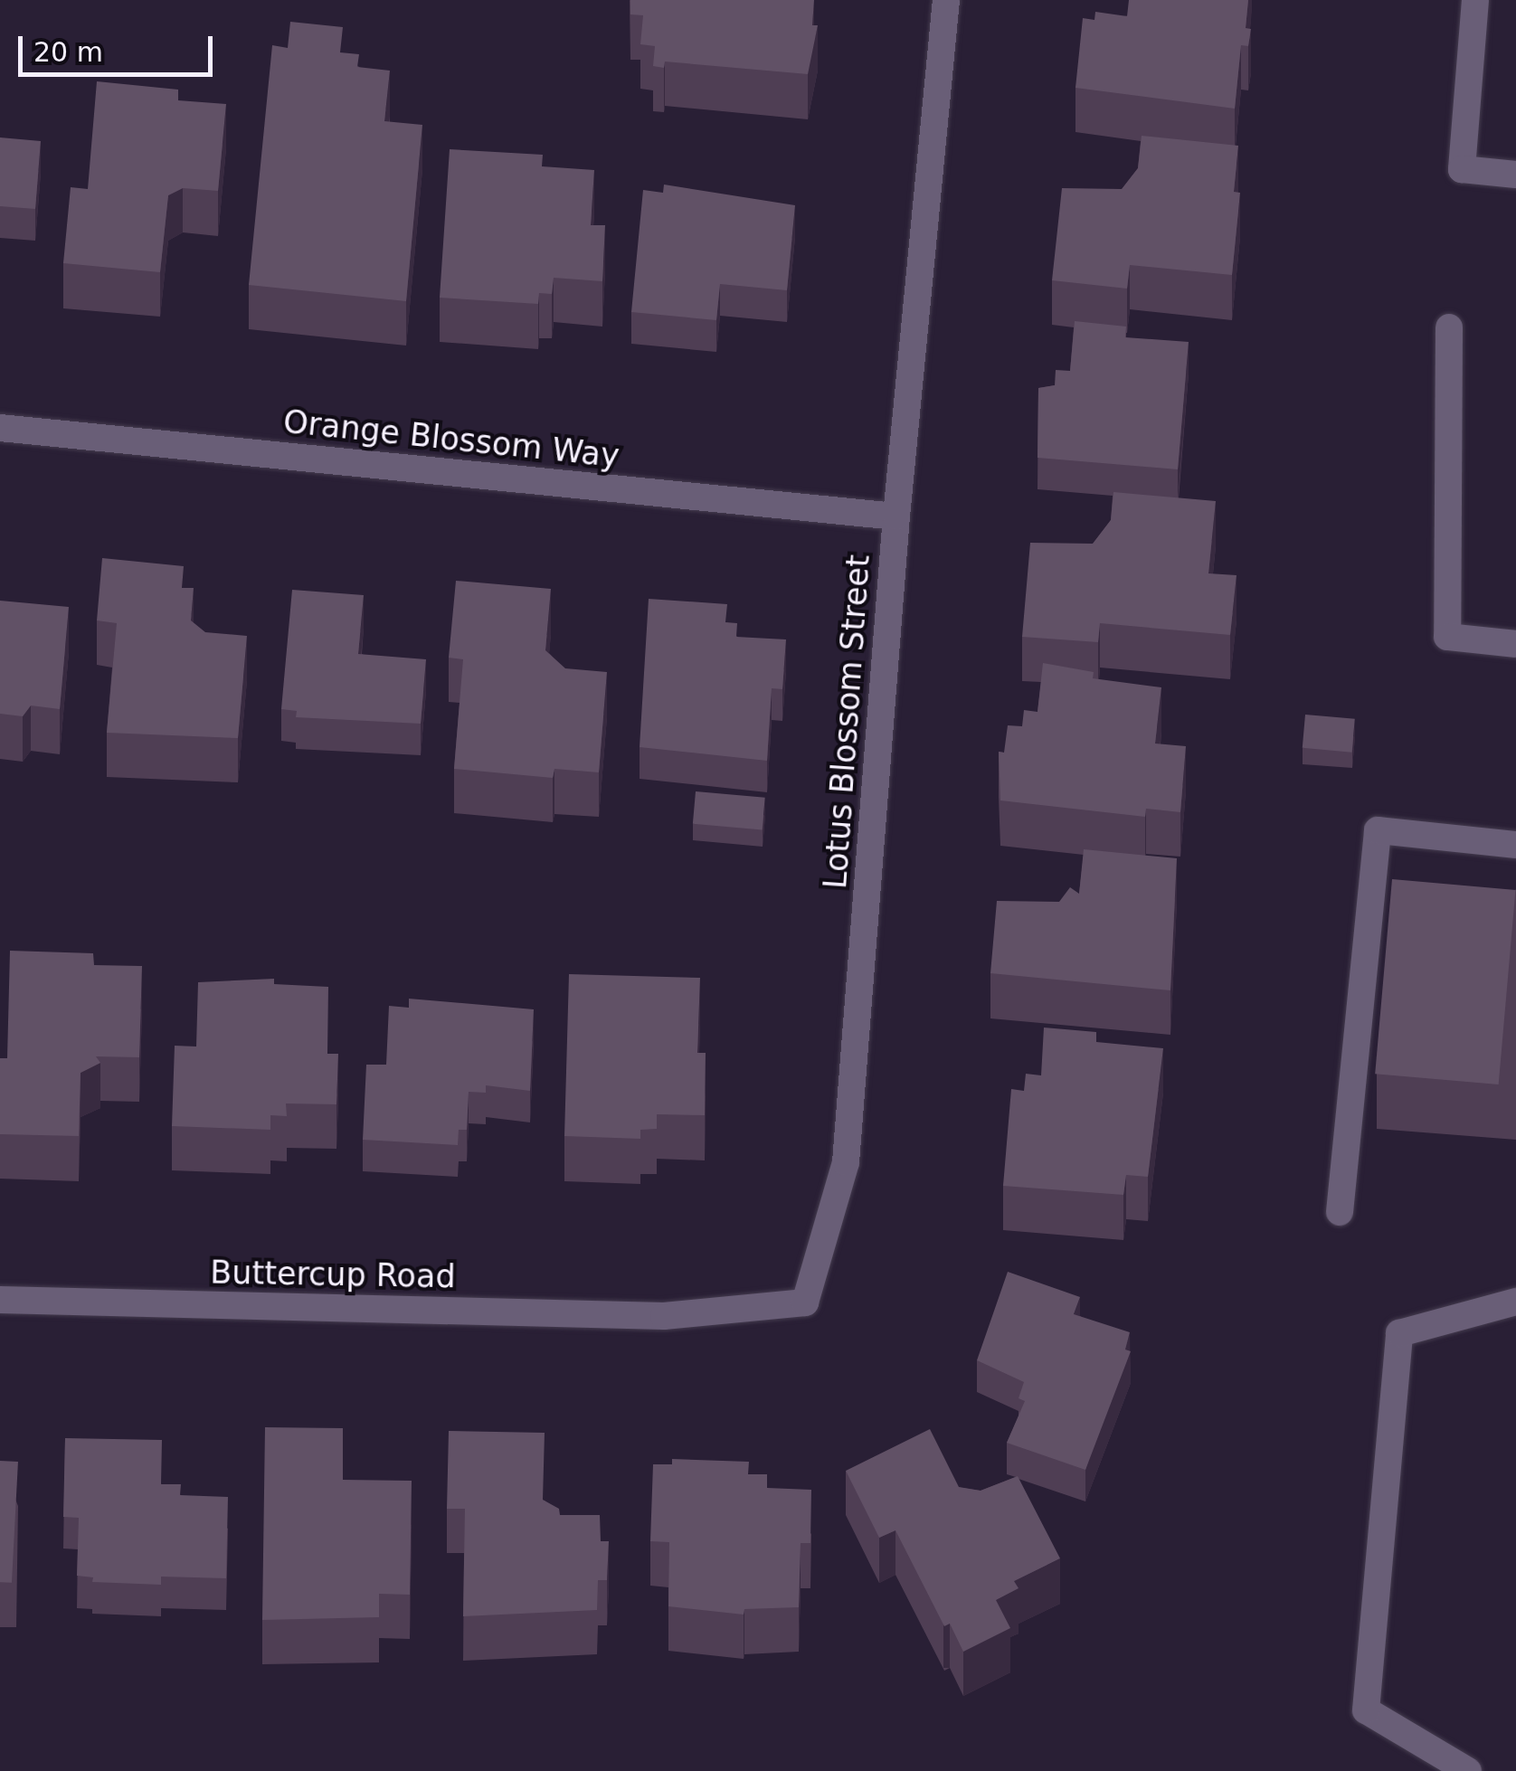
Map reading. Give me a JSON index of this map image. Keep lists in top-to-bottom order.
{
  "streets": {
    "street": ["Orange Blossom Way", "Lotus Blossom Street", "Buttercup Road"]
  },
  "crossings": [
    ["Orange Blossom Way", "Lotus Blossom Street"],
    ["Lotus Blossom Street", "Buttercup Road"]
  ],
  "scale_bar": "20 m"
}
